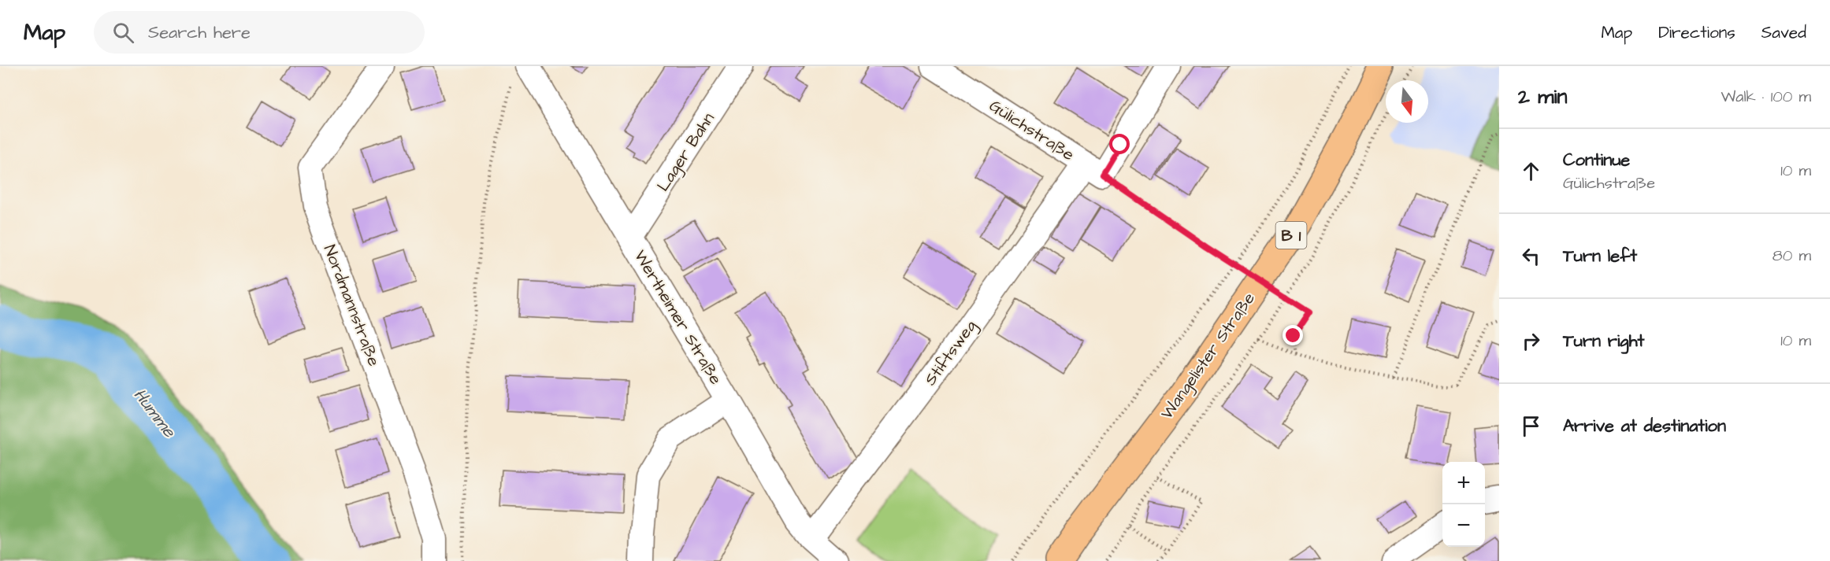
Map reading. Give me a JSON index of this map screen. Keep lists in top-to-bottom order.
{
  "streets": {
    "main road": ["B 1", "Wangelister Straße"],
    "street": [
      "Gülichstraße",
      "Lager Bahn",
      "Nordmannstraße",
      "Wertheimer Straße",
      "Stiftsweg"
    ]
  },
  "crossings": [
    ["Gülichstraße", "Stiftsweg"],
    ["Lager Bahn", "Wertheimer Straße"],
    ["Wertheimer Straße", "Stiftsweg"]
  ],
  "water": ["Humme"],
  "north": "bottom",
  "page": {
    "header": "Map",
    "search": "Search here",
    "nav": ["Map", "Directions", "Saved"],
    "heading": ["2 min", "Walk · 100 m"],
    "list": [
      ["Continue", "Gülichstraße", "10 m"],
      ["Turn left", "80 m"],
      ["Turn right", "10 m"],
      "Arrive at destination"
    ],
    "map_buttons": ["+", "−"]
  }
}
